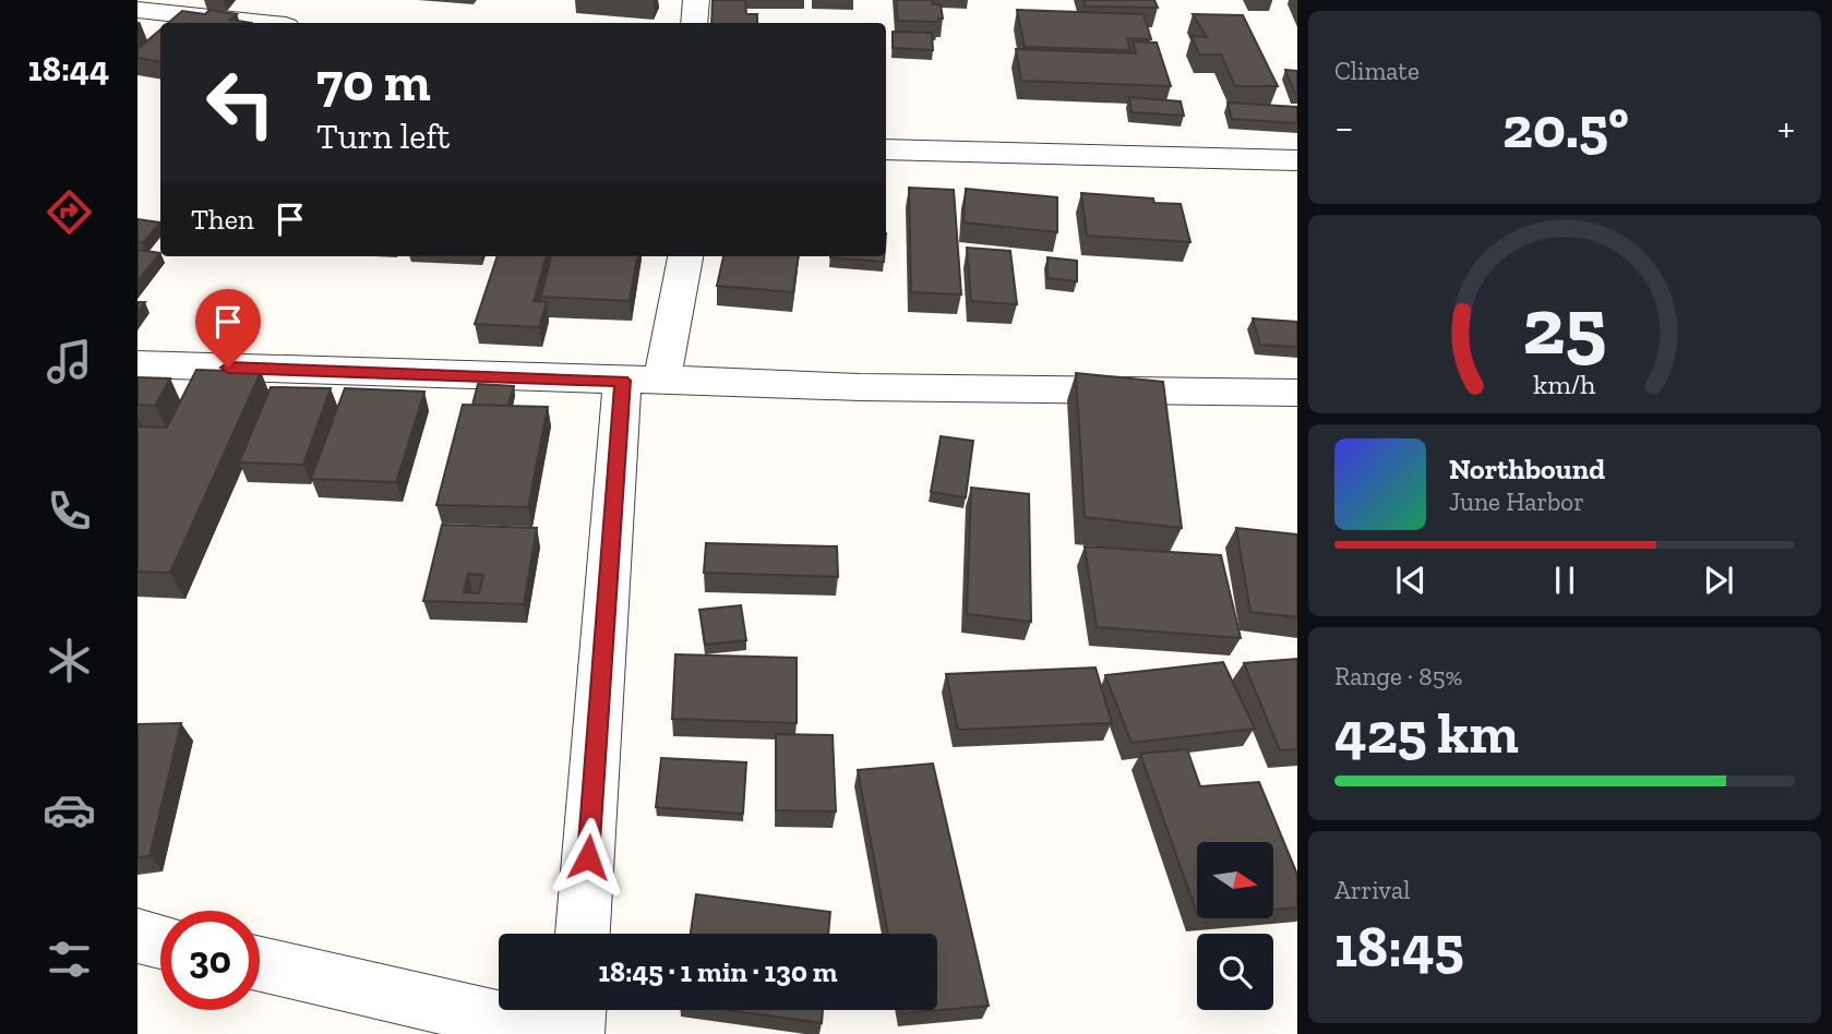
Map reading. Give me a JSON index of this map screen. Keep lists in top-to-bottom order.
{
  "north": "right",
  "page": {
    "tabs": "18:44",
    "tile": [
      "Climate",
      ["Range · 85%", "425 km"],
      ["Arrival", "18:45"]
    ],
    "turn": ["70 m", "Turn left"],
    "heat": ["−", "20.5°", "+"],
    "then": "Then",
    "song": ["Northbound", "June Harbor"],
    "limit": "30",
    "trip": "18:45 · 1 min · 130 m",
    "gauge": ["25", "km/h"]
  }
}
